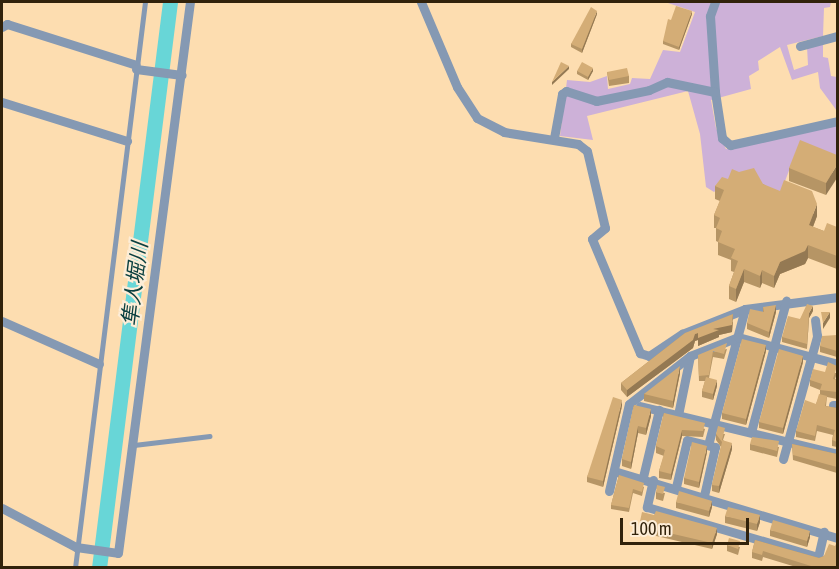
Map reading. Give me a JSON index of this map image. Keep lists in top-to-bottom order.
{
  "water": ["隼人堀川"],
  "scale_bar": "100 m"
}
